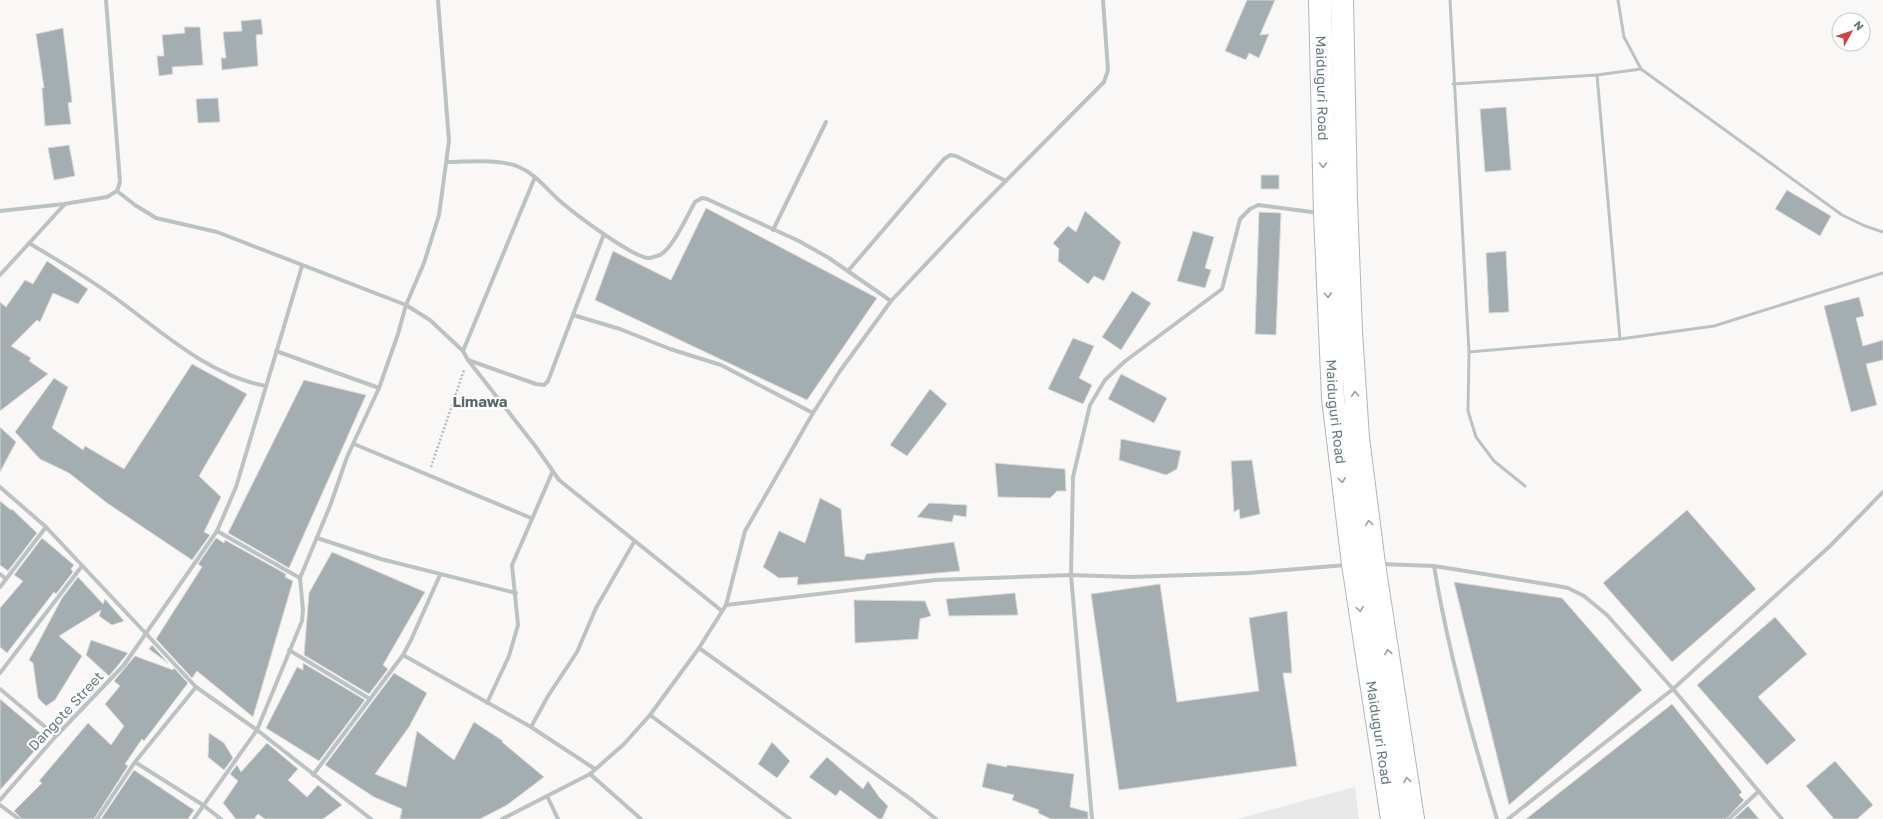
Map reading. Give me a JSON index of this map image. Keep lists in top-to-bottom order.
{
  "streets": {
    "highway": ["Maiduguri Road"],
    "street": ["Dangote Street"]
  },
  "districts": ["Limawa"],
  "north": "top right"
}
